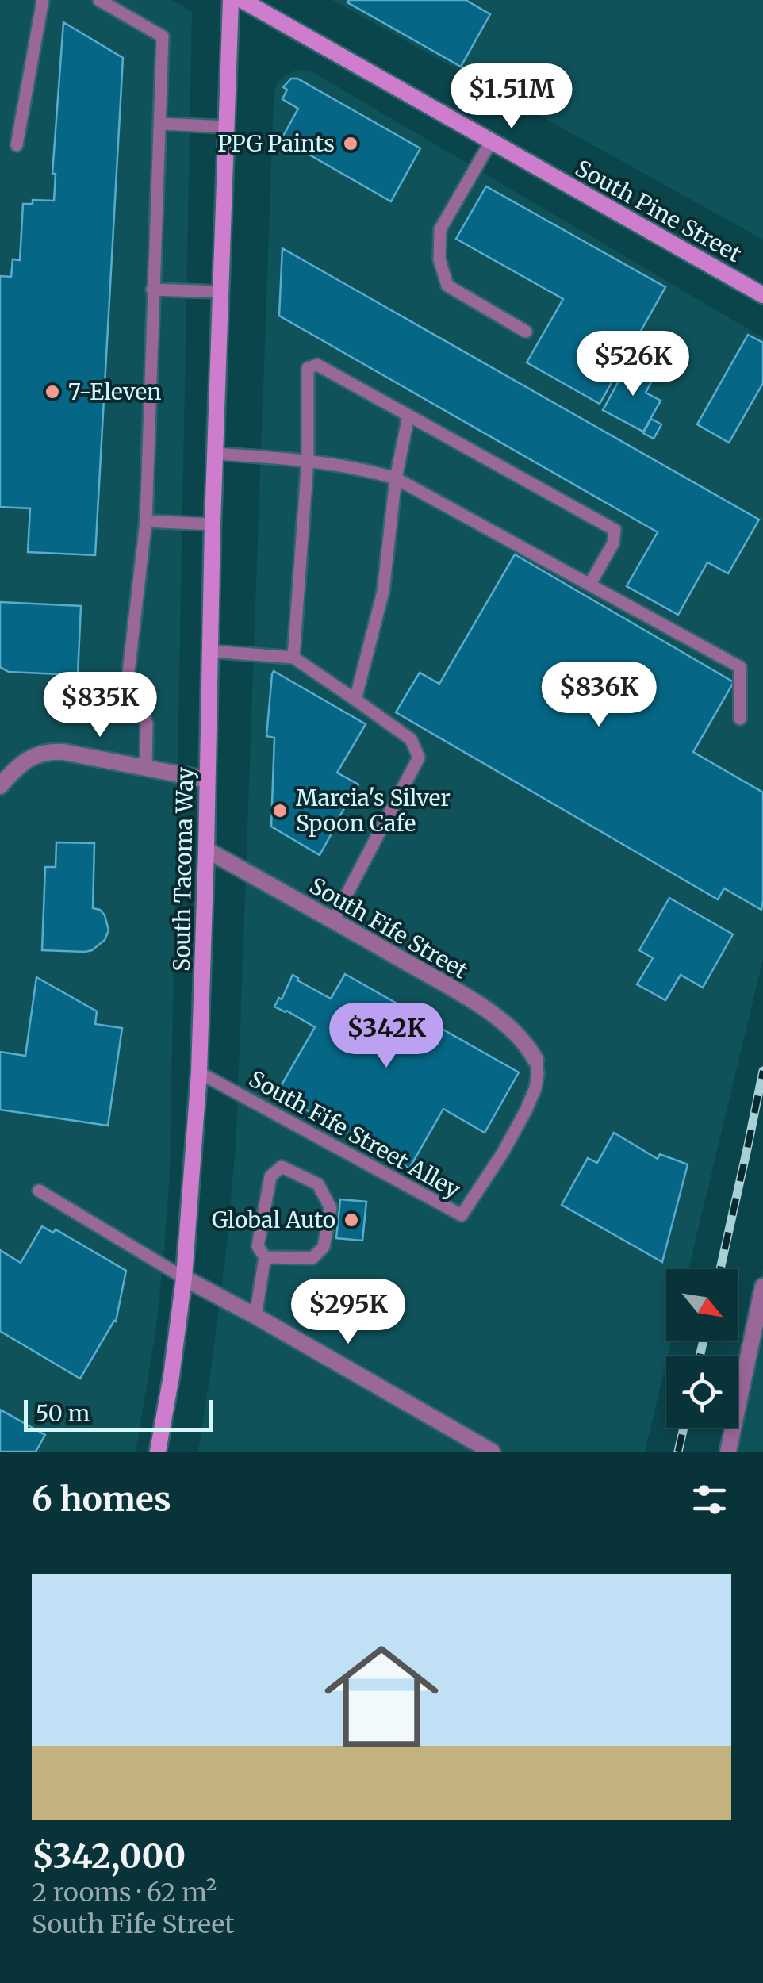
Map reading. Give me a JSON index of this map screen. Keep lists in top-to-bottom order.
{
  "streets": {
    "main road": ["South Pine Street", "South Tacoma Way"],
    "street": ["South Fife Street"],
    "lane": ["South Fife Street Alley"]
  },
  "crossings": [
    ["South Tacoma Way", "South Fife Street"],
    ["South Tacoma Way", "South Fife Street Alley"],
    ["South Fife Street", "South Fife Street Alley"]
  ],
  "places": [
    "PPG Paints",
    "7-Eleven",
    "Marcia's Silver Spoon Cafe",
    "Global Auto"
  ],
  "scale_bar": "50 m",
  "north": "bottom right",
  "page": {
    "price": [
      "$1.51M",
      "$526K",
      "$836K",
      "$835K",
      "$342K",
      "$295K"
    ],
    "scale": "50 m",
    "heading": "6 homes",
    "list": [
      {
        "name": "$342,000",
        "note": "2 rooms · 62 m² · South Fife Street"
      }
    ]
  }
}
